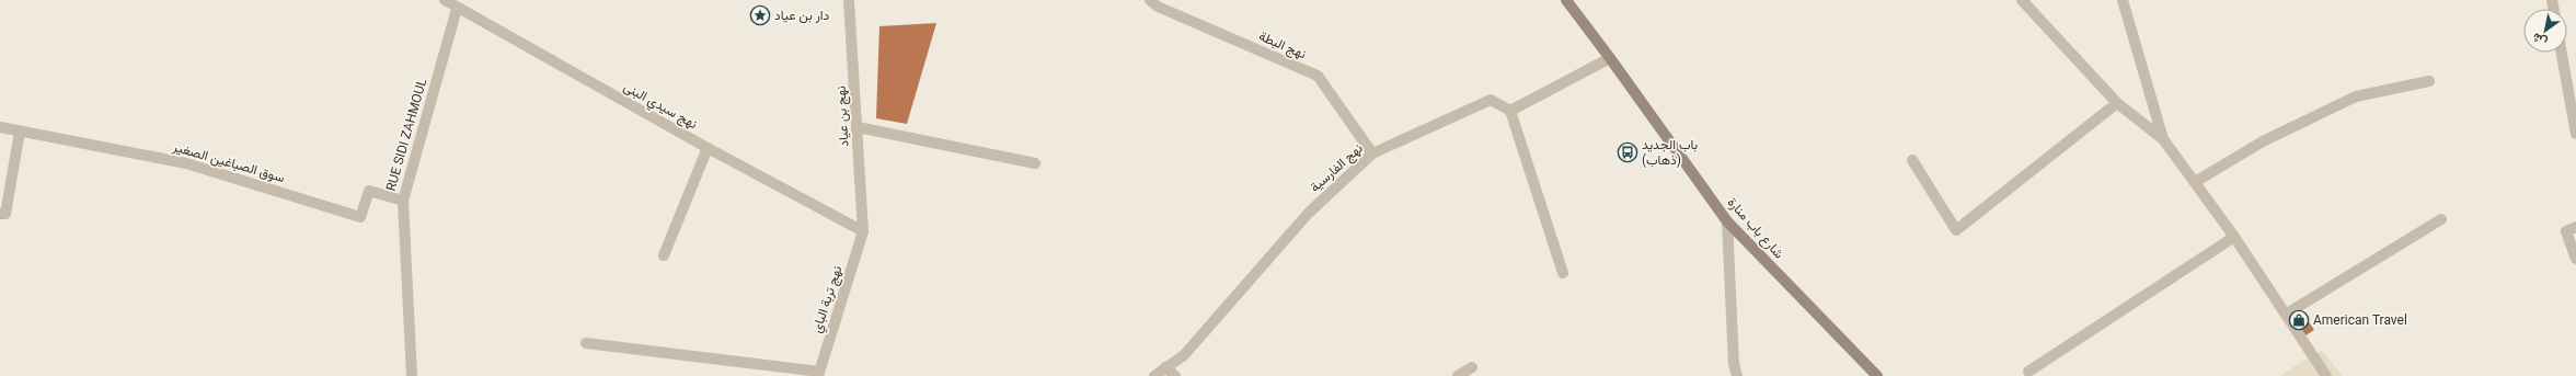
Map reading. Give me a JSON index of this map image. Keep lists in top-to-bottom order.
{
  "streets": {
    "main road": ["شارع باب منارة"],
    "street": [
      "نهج البطة",
      "نهج سيدي البنى",
      "نهج بن عياد",
      "RUE SIDI ZAHMOUL",
      "سوق الصباغين الصغير",
      "نهج الفارسية",
      "نهج تربة الباي"
    ]
  },
  "crossings": [
    ["نهج البطة", "نهج الفارسية"],
    ["نهج سيدي البنى", "نهج بن عياد"],
    ["نهج سيدي البنى", "RUE SIDI ZAHMOUL"],
    ["نهج سيدي البنى", "نهج تربة الباي"],
    ["نهج بن عياد", "نهج تربة الباي"],
    ["RUE SIDI ZAHMOUL", "سوق الصباغين الصغير"]
  ],
  "places": {
    "place": ["دار بن عياد"],
    "bus stop": ["باب الجديد (ذهاب)"],
    "shop": ["American Travel"]
  },
  "north": "bottom left"
}
